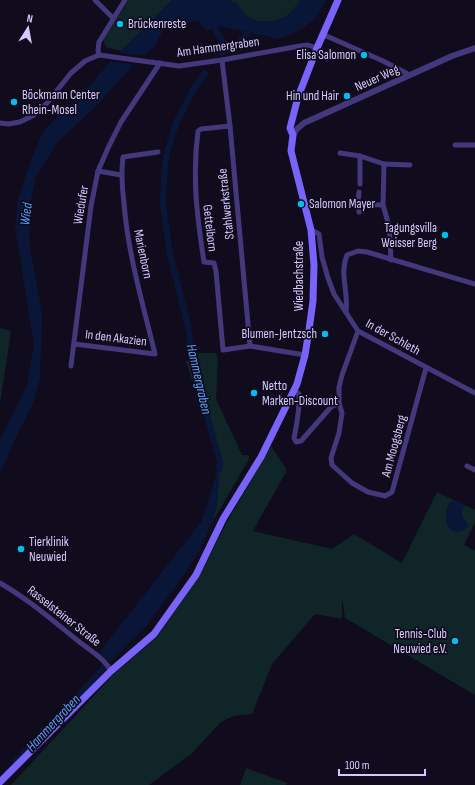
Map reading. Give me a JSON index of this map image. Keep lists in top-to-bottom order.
{
  "streets": {
    "main road": ["Wiedbachstraße"],
    "street": [
      "Am Hammergraben",
      "Neuer Weg",
      "Stahlwerkstraße",
      "Wiedufer",
      "Gettelborn",
      "Marienborn",
      "In der Schleth",
      "In den Akazien",
      "Am Moogsberg",
      "Rasselsteiner Straße"
    ]
  },
  "crossings": [
    ["Am Hammergraben", "Stahlwerkstraße"],
    ["Am Hammergraben", "Wiedufer"],
    ["Am Hammergraben", "Wiedbachstraße"],
    ["Neuer Weg", "Wiedbachstraße"],
    ["Stahlwerkstraße", "Gettelborn"],
    ["Wiedufer", "In den Akazien"],
    ["Marienborn", "In den Akazien"],
    ["Wiedbachstraße", "In der Schleth"],
    ["Wiedbachstraße", "Rasselsteiner Straße"],
    ["In der Schleth", "Am Moogsberg"]
  ],
  "water": ["Wied", "Hammergraben"],
  "places": [
    "Brückenreste",
    "Elisa Salomon",
    "Hin und Hair",
    "Böckmann Center Rhein-Mosel",
    "Salomon Mayer",
    "Tagungsvilla Weisser Berg",
    "Blumen-Jentzsch",
    "Netto Marken-Discount",
    "Tierklinik Neuwied",
    "Tennis-Club Neuwied e.V."
  ],
  "scale_bar": "100 m",
  "north": "top"
}
